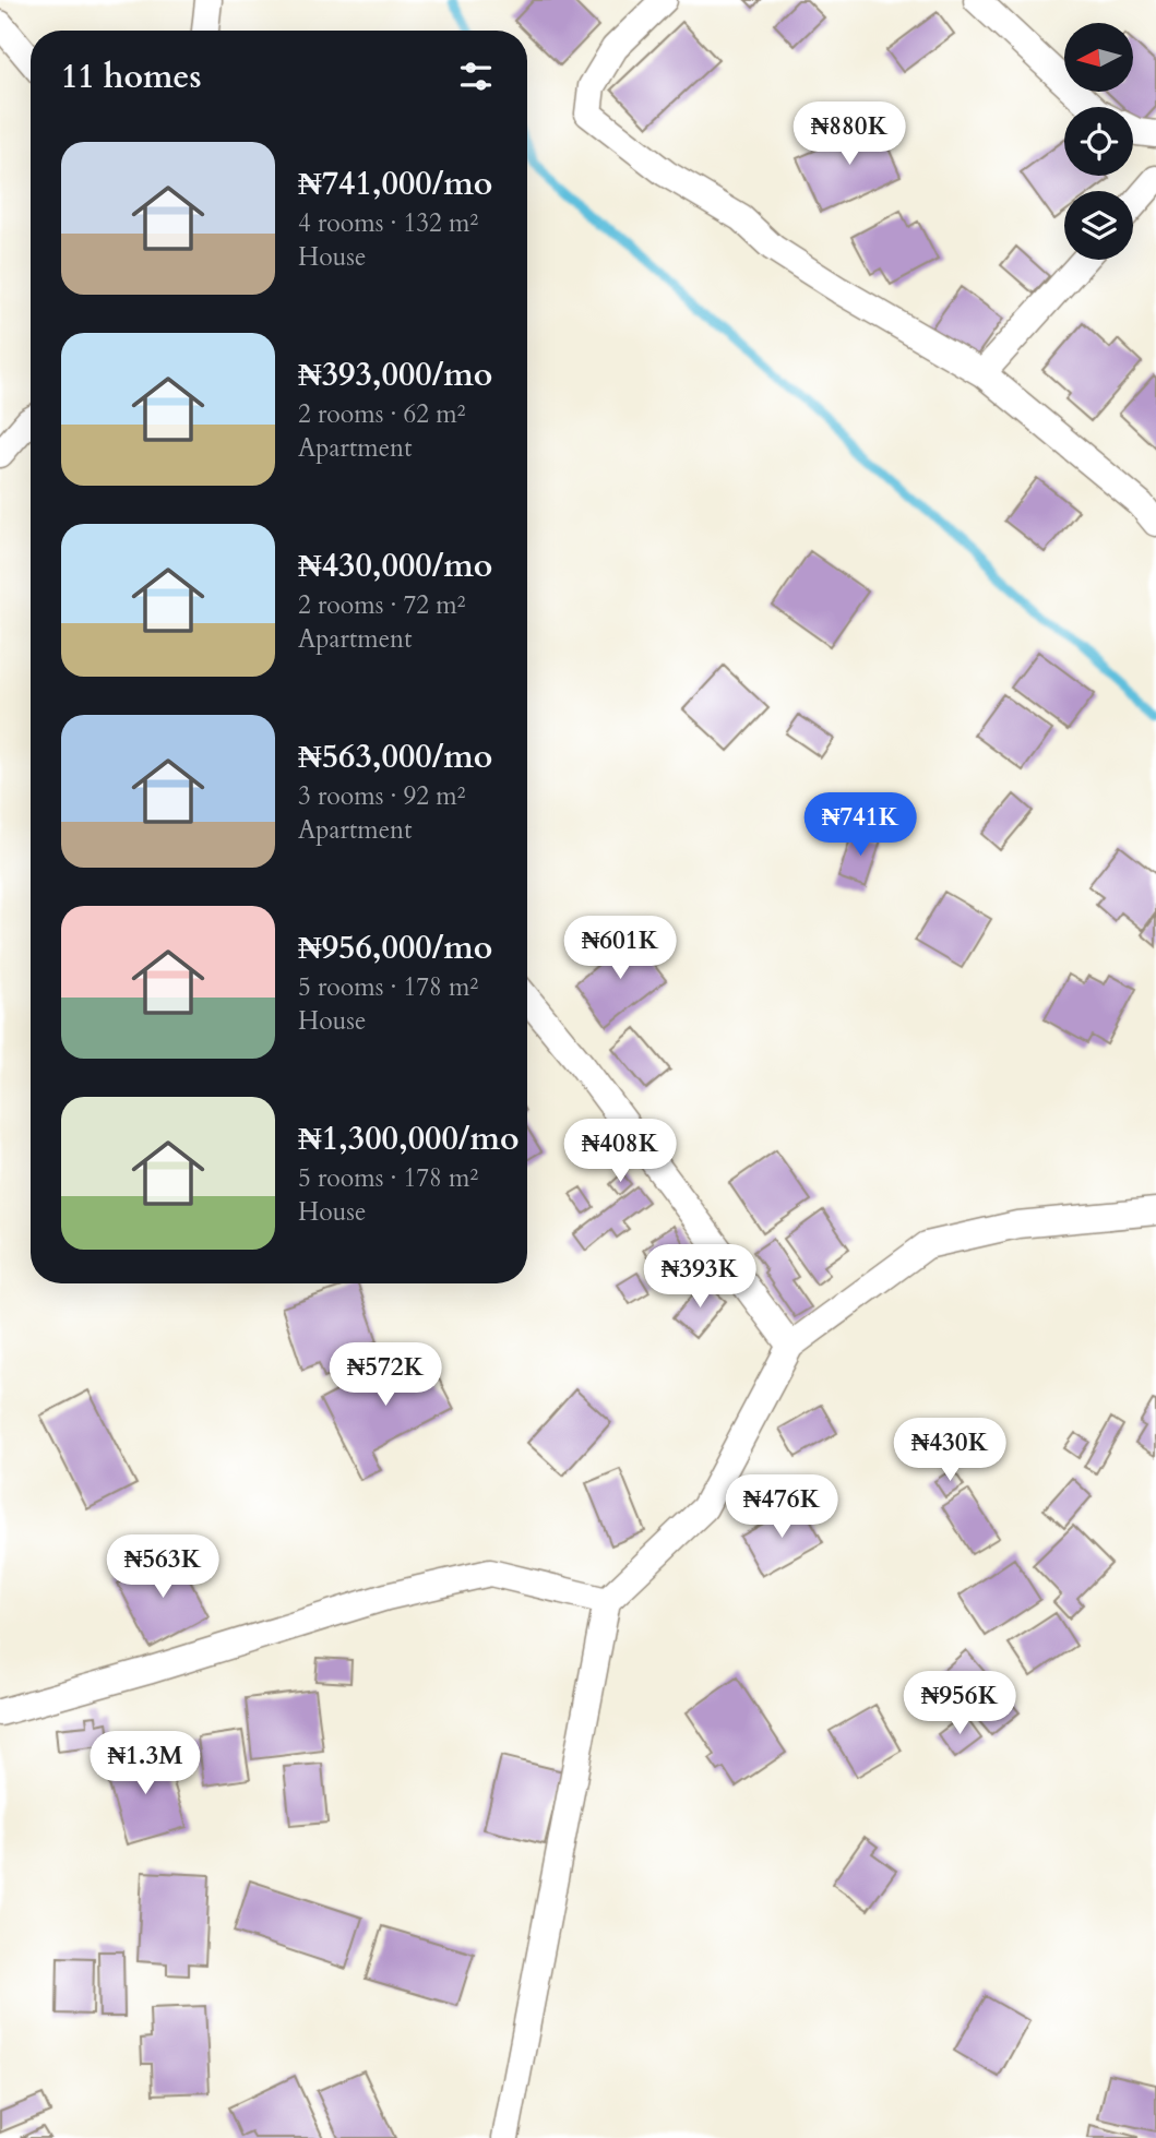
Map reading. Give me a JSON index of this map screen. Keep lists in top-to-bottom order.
{
  "north": "left",
  "page": {
    "heading": "11 homes",
    "price": [
      "₦880K",
      "₦741K",
      "₦601K",
      "₦408K",
      "₦393K",
      "₦572K",
      "₦430K",
      "₦476K",
      "₦563K",
      "₦956K",
      "₦1.3M"
    ],
    "list": [
      {
        "name": "₦741,000/mo",
        "note": "4 rooms · 132 m² · House"
      },
      {
        "name": "₦393,000/mo",
        "note": "2 rooms · 62 m² · Apartment"
      },
      {
        "name": "₦430,000/mo",
        "note": "2 rooms · 72 m² · Apartment"
      },
      {
        "name": "₦563,000/mo",
        "note": "3 rooms · 92 m² · Apartment"
      },
      {
        "name": "₦956,000/mo",
        "note": "5 rooms · 178 m² · House"
      },
      {
        "name": "₦1,300,000/mo",
        "note": "5 rooms · 178 m² · House"
      }
    ]
  }
}
